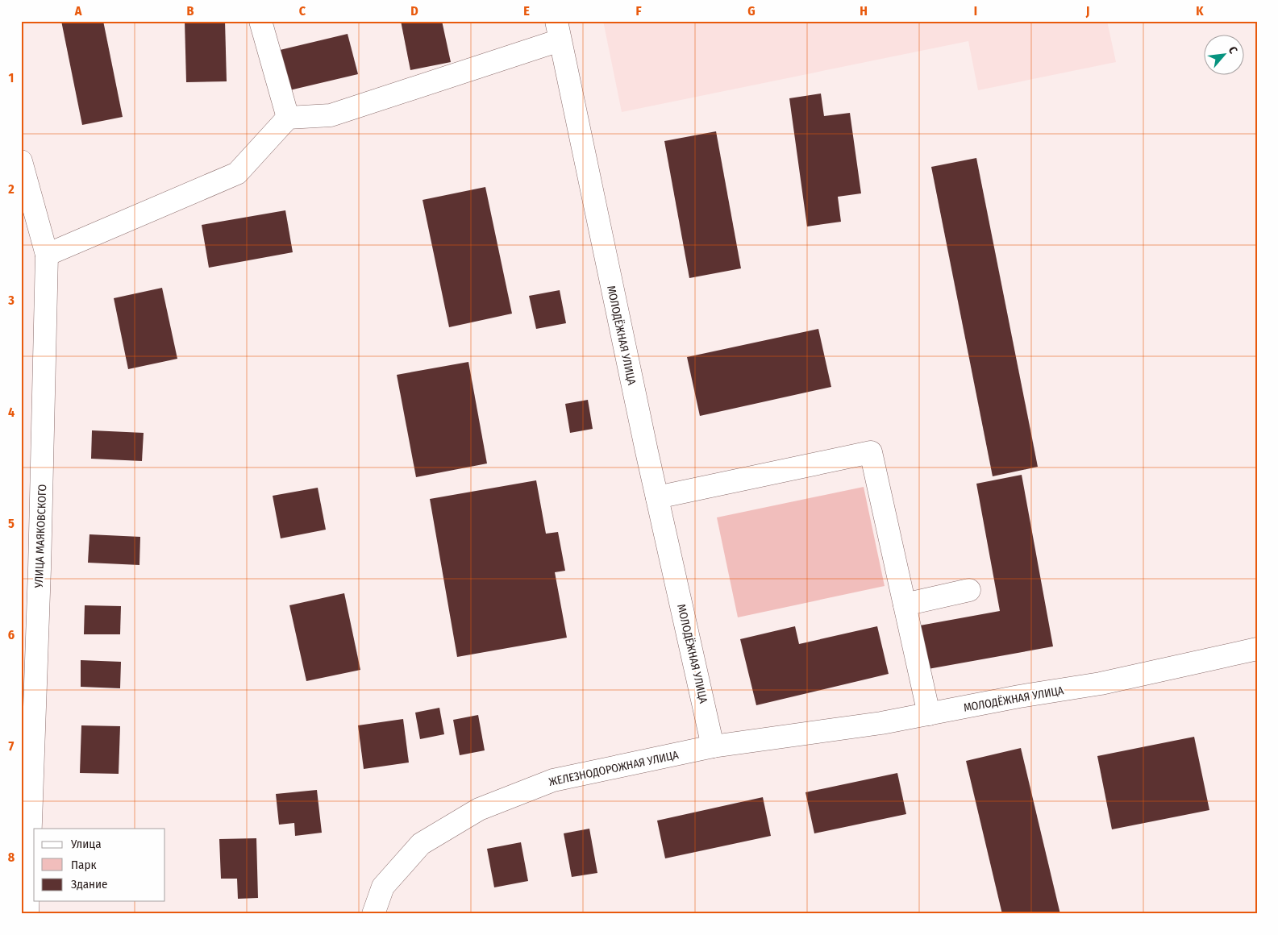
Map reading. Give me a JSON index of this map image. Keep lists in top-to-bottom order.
{
  "streets": {
    "street": ["МОЛОДЁЖНАЯ УЛИЦА", "УЛИЦА МАЯКОВСКОГО", "ЖЕЛЕЗНОДОРОЖНАЯ УЛИЦА"]
  },
  "crossings": [
    ["МОЛОДЁЖНАЯ УЛИЦА", "ЖЕЛЕЗНОДОРОЖНАЯ УЛИЦА"]
  ],
  "legend": ["Улица", "Парк", "Здание"],
  "north": "top right",
  "grid": {
    "columns": [
      "A",
      "B",
      "C",
      "D",
      "E",
      "F",
      "G",
      "H",
      "I",
      "J",
      "K"
    ],
    "rows": [
      "1",
      "2",
      "3",
      "4",
      "5",
      "6",
      "7",
      "8"
    ]
  }
}
